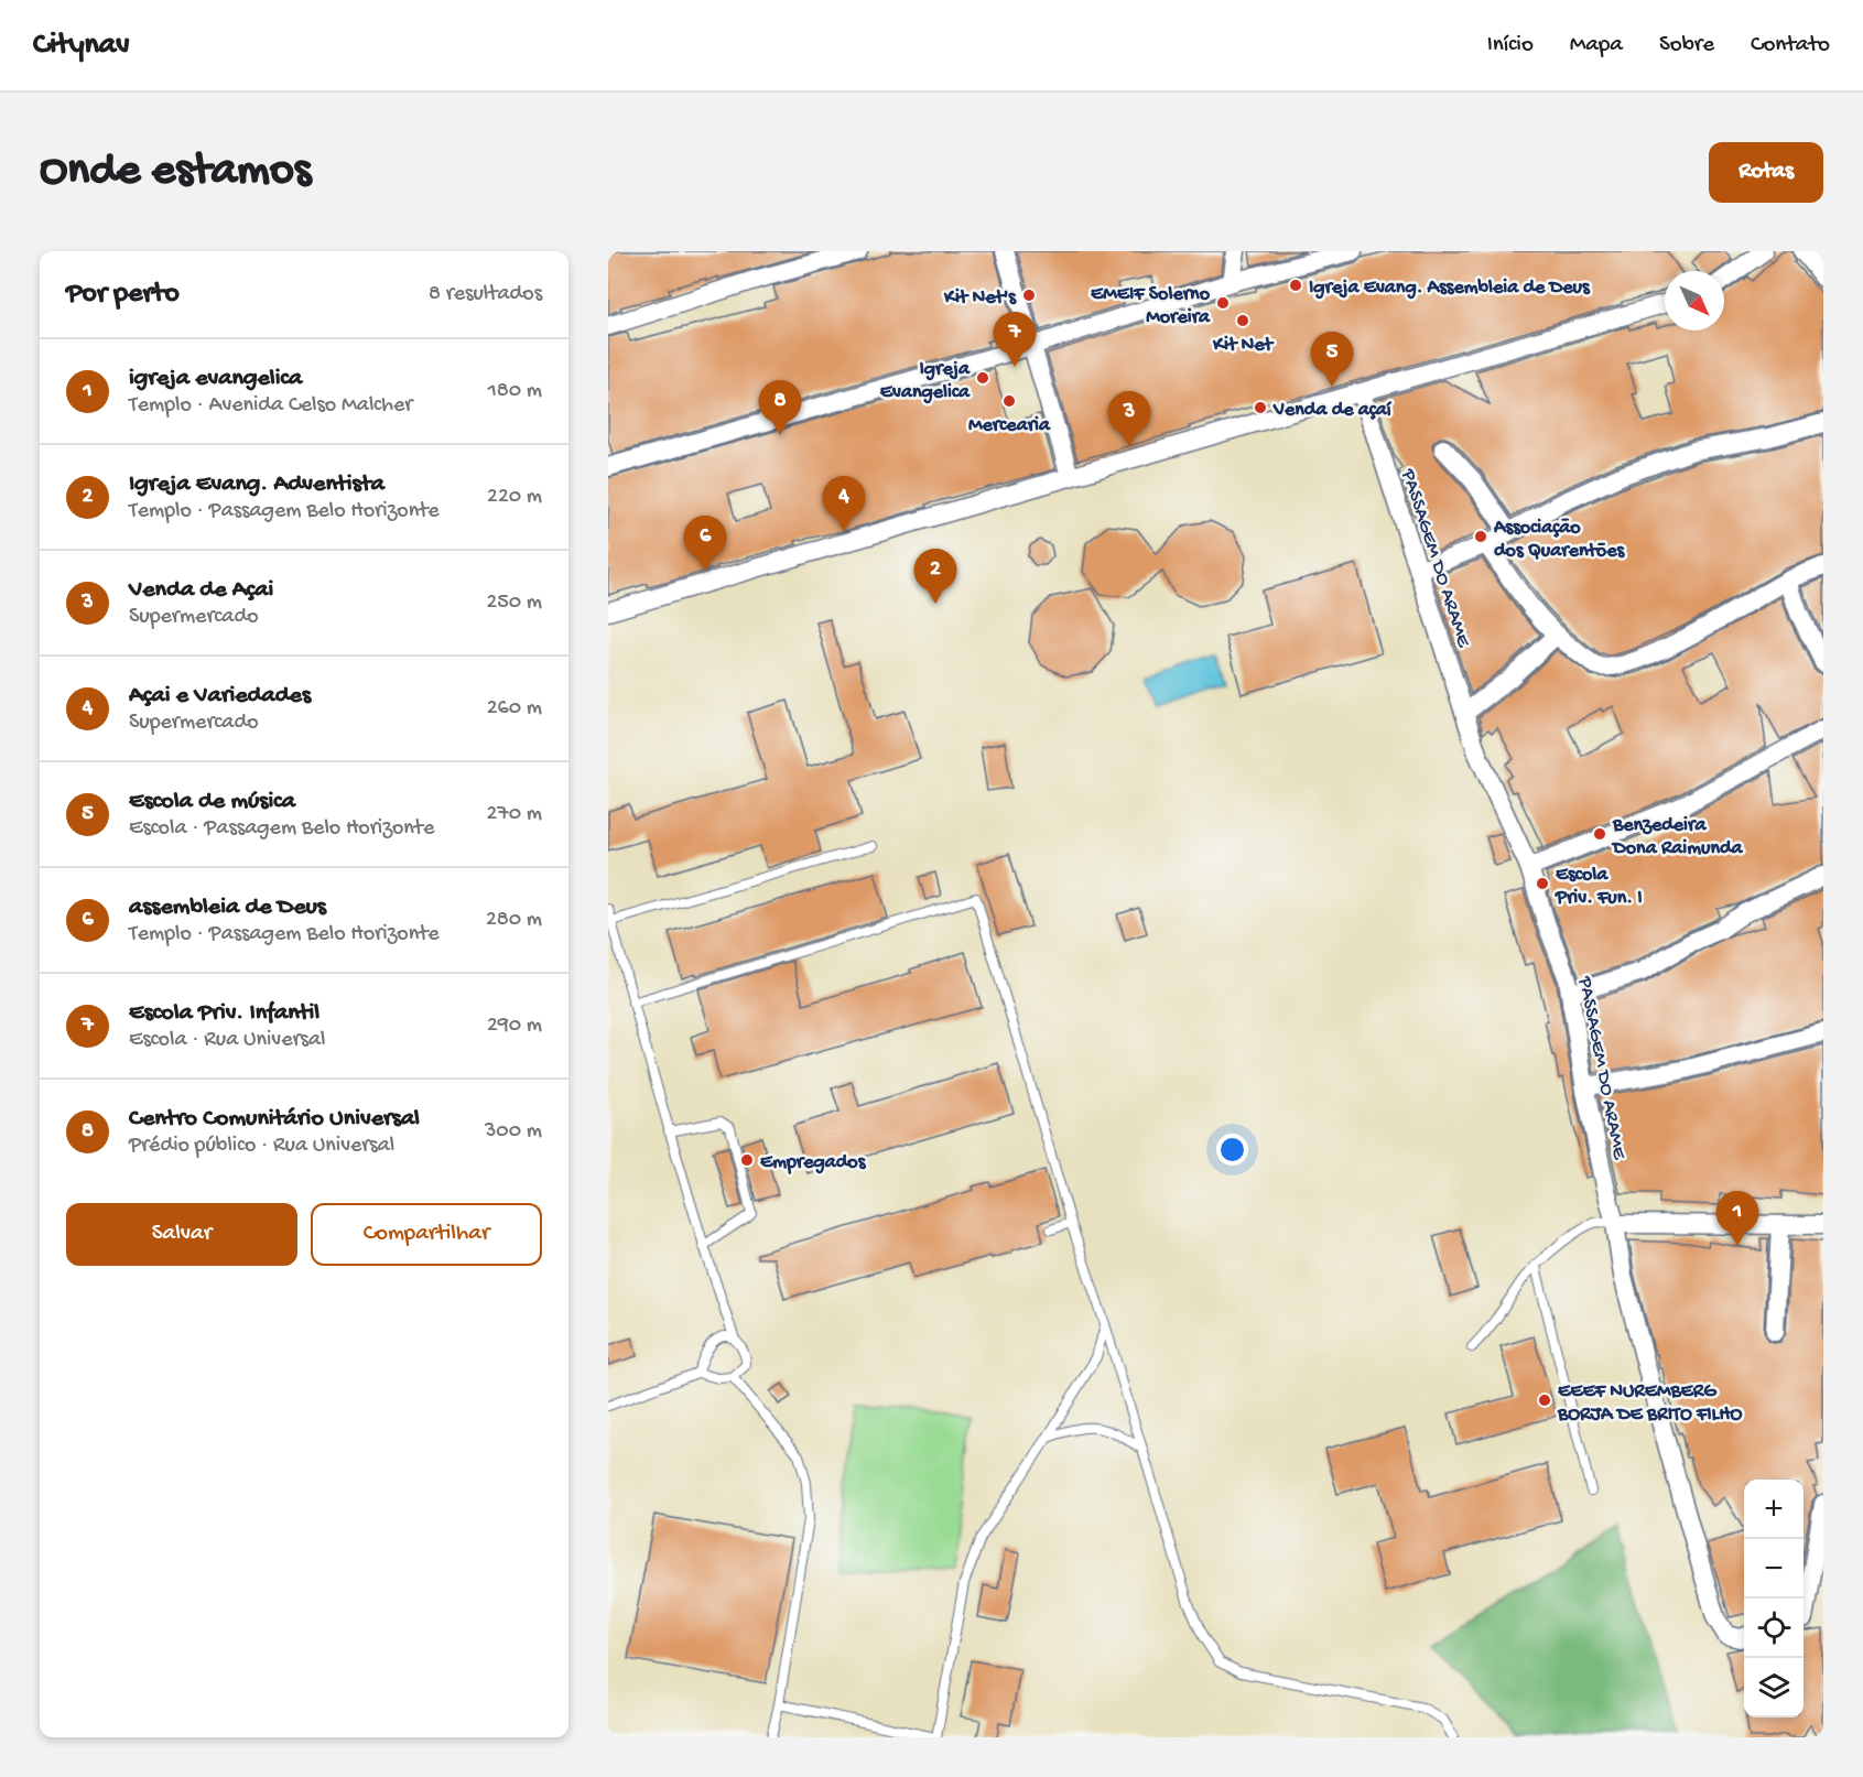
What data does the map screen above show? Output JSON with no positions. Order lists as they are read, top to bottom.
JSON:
{
  "streets": {
    "street": ["PASSAGEM DO ARAME"]
  },
  "places": [
    "Igreja Evang. Assembleia de Deus",
    "Kit Net's",
    "EMEIF Solerno Moreira",
    "Kit Net",
    "Igreja Evangelica",
    "Mercearia",
    "Venda de açaí",
    "Associação dos Quarentões",
    "Benzedeira Dona Raimunda",
    "Escola Priv. Fun. I",
    "Empregados",
    "EEEF NUREMBERG BORJA DE BRITO FILHO"
  ],
  "north": "bottom right",
  "page": {
    "header": "Citynav",
    "nav": [
      "Início",
      "Mapa",
      "Sobre",
      "Contato"
    ],
    "buttons": [
      "Rotas",
      ["Salvar", "Compartilhar"]
    ],
    "title": "Onde estamos",
    "heading": ["Por perto", "8 resultados"],
    "pins": [
      "7",
      "5",
      "8",
      "3",
      "4",
      "6",
      "2",
      "1"
    ],
    "list": [
      {
        "mark": "1",
        "name": "igreja evangelica",
        "note": "Templo · Avenida Celso Malcher",
        "value": "180 m"
      },
      {
        "mark": "2",
        "name": "Igreja Evang. Adventista",
        "note": "Templo · Passagem Belo Horizonte",
        "value": "220 m"
      },
      {
        "mark": "3",
        "name": "Venda de Açai",
        "note": "Supermercado",
        "value": "250 m"
      },
      {
        "mark": "4",
        "name": "Açai e Variedades",
        "note": "Supermercado",
        "value": "260 m"
      },
      {
        "mark": "5",
        "name": "Escola de música",
        "note": "Escola · Passagem Belo Horizonte",
        "value": "270 m"
      },
      {
        "mark": "6",
        "name": "assembleia de Deus",
        "note": "Templo · Passagem Belo Horizonte",
        "value": "280 m"
      },
      {
        "mark": "7",
        "name": "Escola Priv. Infantil",
        "note": "Escola · Rua Universal",
        "value": "290 m"
      },
      {
        "mark": "8",
        "name": "Centro Comunitário Universal",
        "note": "Prédio público · Rua Universal",
        "value": "300 m"
      }
    ],
    "map_buttons": ["+", "−"]
  }
}
